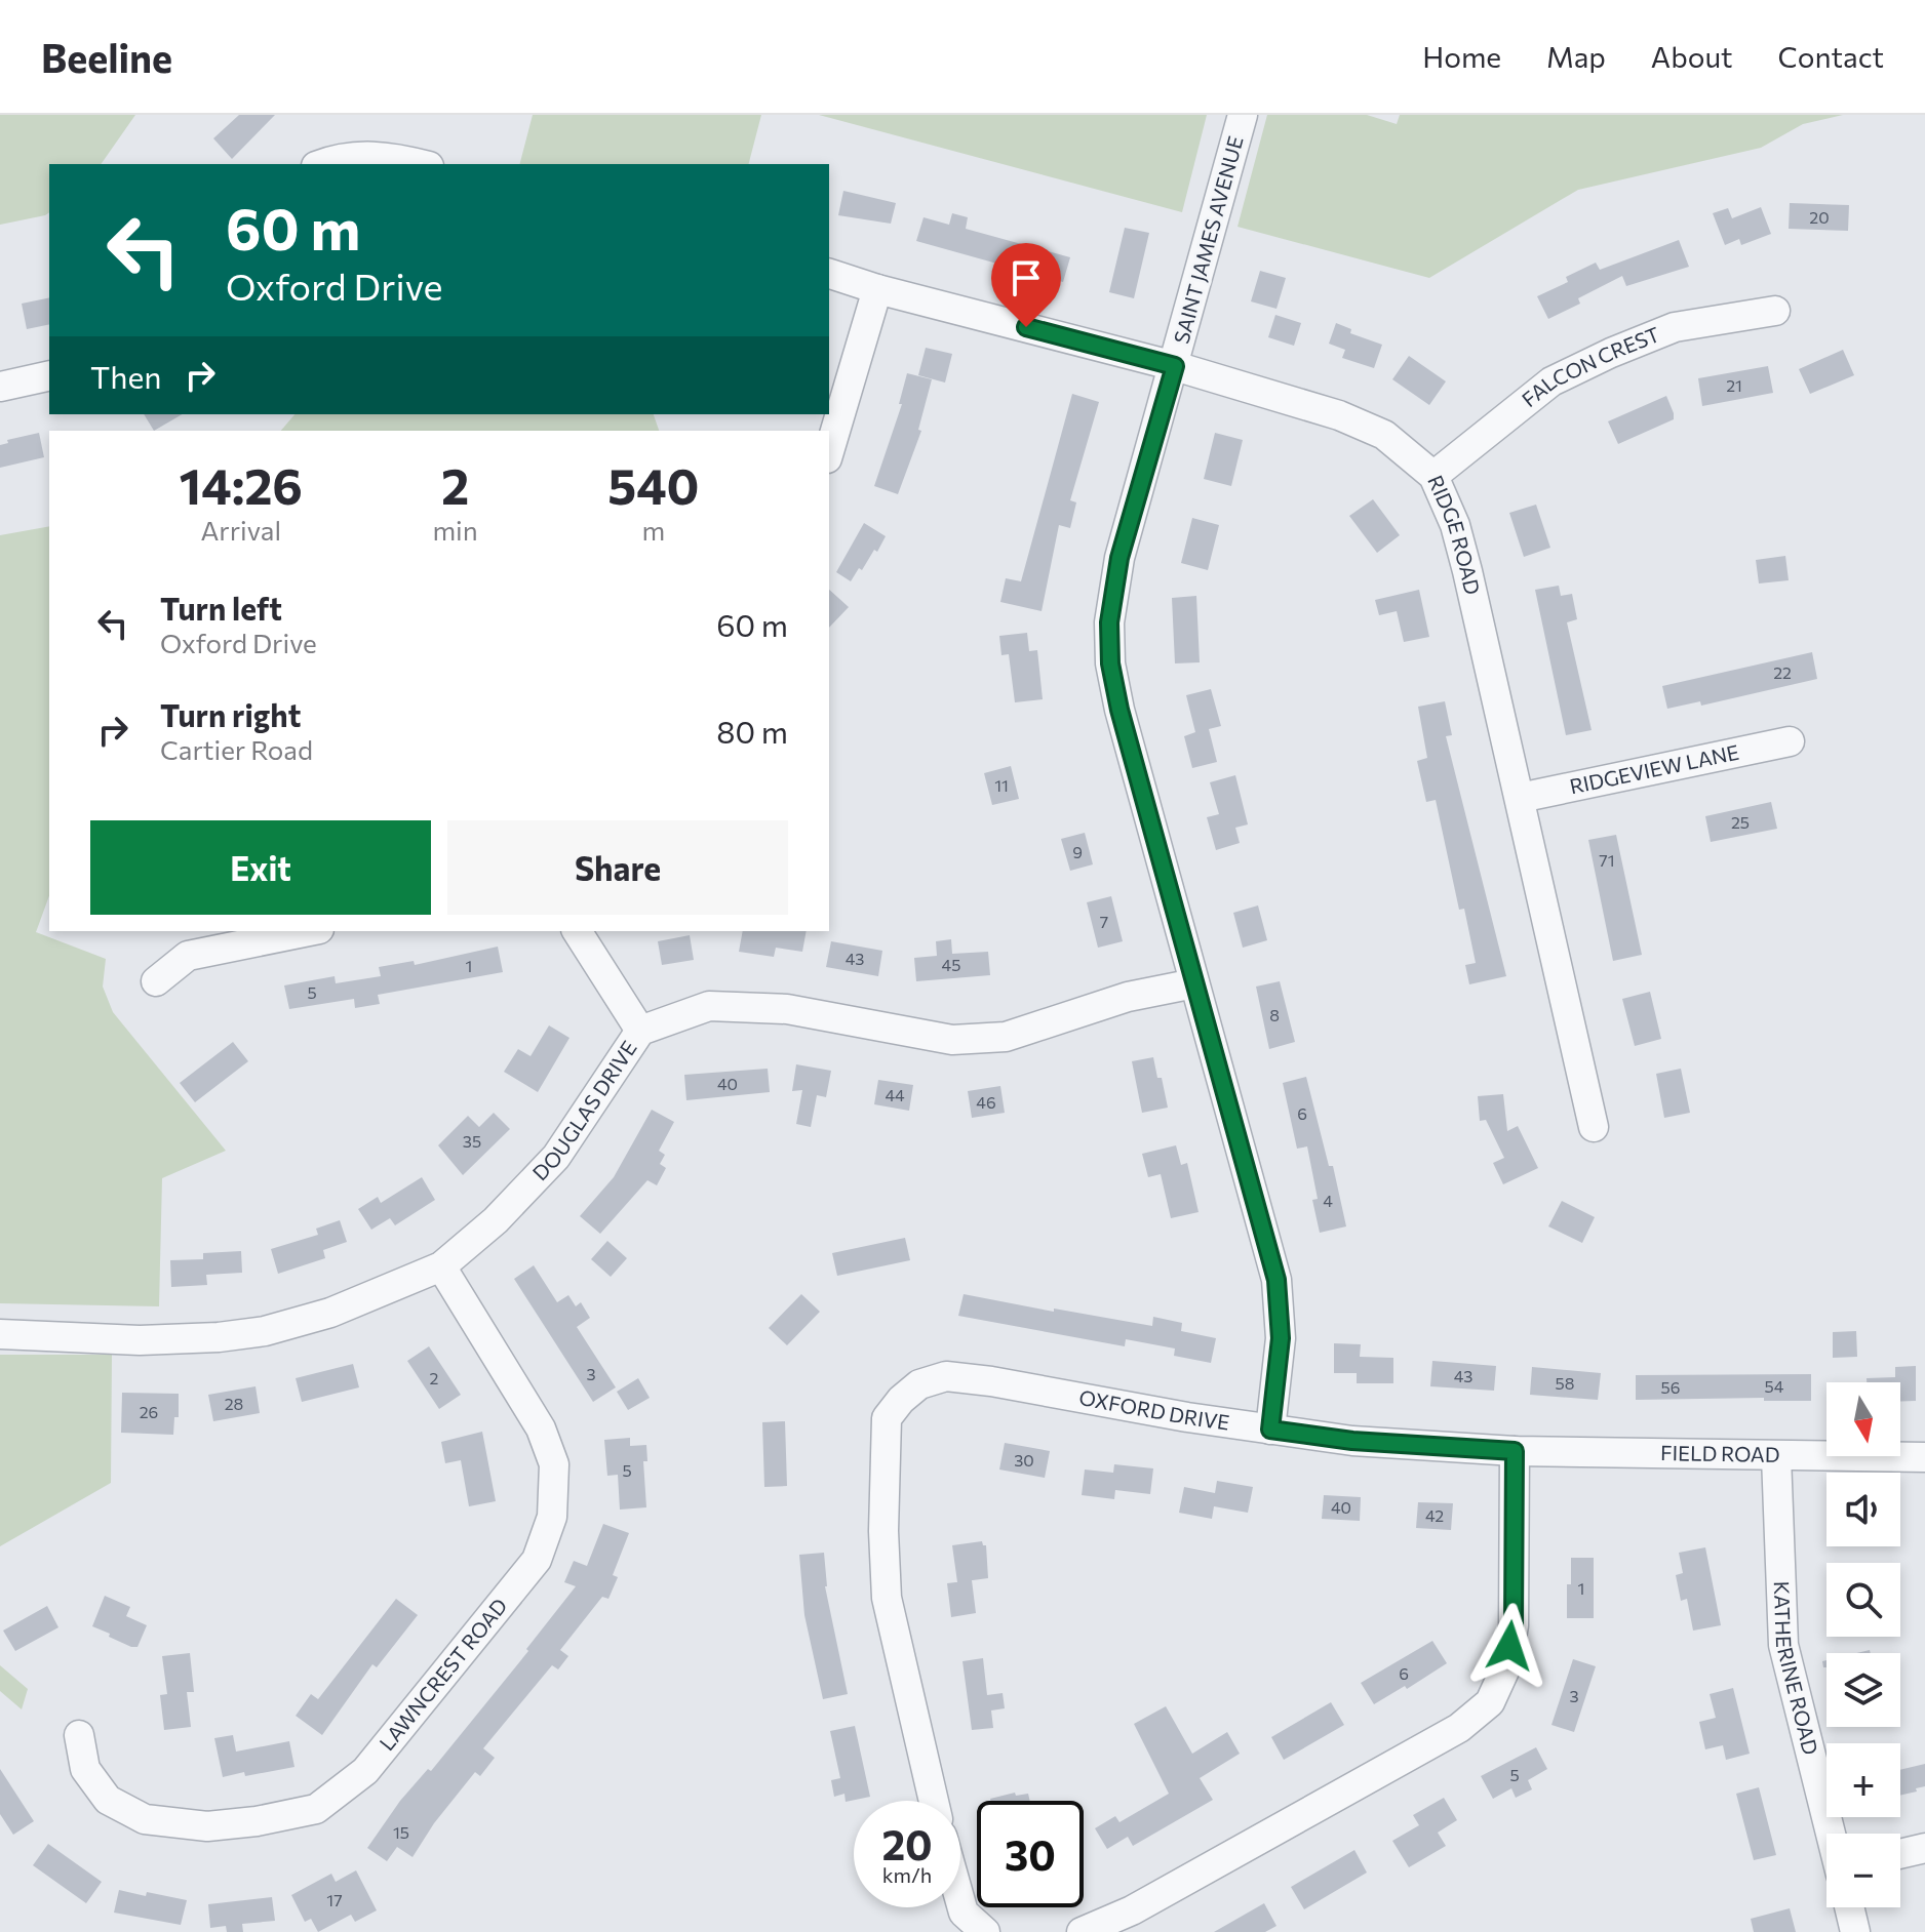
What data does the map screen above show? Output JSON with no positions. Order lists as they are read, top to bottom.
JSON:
{
  "streets": {
    "street": [
      "SAINT JAMES AVENUE",
      "FALCON CREST",
      "RIDGE ROAD",
      "RIDGEVIEW LANE",
      "DOUGLAS DRIVE",
      "OXFORD DRIVE",
      "FIELD ROAD",
      "KATHERINE ROAD",
      "LAWNCREST ROAD"
    ]
  },
  "crossings": [
    ["SAINT JAMES AVENUE", "RIDGE ROAD"],
    ["SAINT JAMES AVENUE", "DOUGLAS DRIVE"],
    ["SAINT JAMES AVENUE", "OXFORD DRIVE"],
    ["FALCON CREST", "RIDGE ROAD"],
    ["RIDGE ROAD", "RIDGEVIEW LANE"],
    ["DOUGLAS DRIVE", "LAWNCREST ROAD"],
    ["OXFORD DRIVE", "FIELD ROAD"],
    ["FIELD ROAD", "KATHERINE ROAD"]
  ],
  "house_numbers": [
    "20",
    "21",
    "22",
    "11",
    "25",
    "9",
    "71",
    "7",
    "43",
    "45",
    "1",
    "5",
    "8",
    "40",
    "44",
    "46",
    "6",
    "35",
    "4",
    "3",
    "43",
    "2",
    "58",
    "54",
    "56",
    "28",
    "26",
    "30",
    "5",
    "40",
    "42",
    "1",
    "6",
    "3",
    "5",
    "15",
    "17"
  ],
  "north": "bottom",
  "page": {
    "header": "Beeline",
    "nav": [
      "Home",
      "Map",
      "About",
      "Contact"
    ],
    "turn": ["60 m", "Oxford Drive"],
    "then": "Then",
    "eta": [
      "14:26",
      "Arrival",
      "2",
      "min",
      "540",
      "m"
    ],
    "list": [
      {
        "name": "Turn left",
        "note": "Oxford Drive",
        "value": "60 m"
      },
      {
        "name": "Turn right",
        "note": "Cartier Road",
        "value": "80 m"
      }
    ],
    "buttons": ["Exit", "Share"],
    "map_buttons": ["+", "−"],
    "speed": "20 km/h",
    "limit": "30"
  }
}
